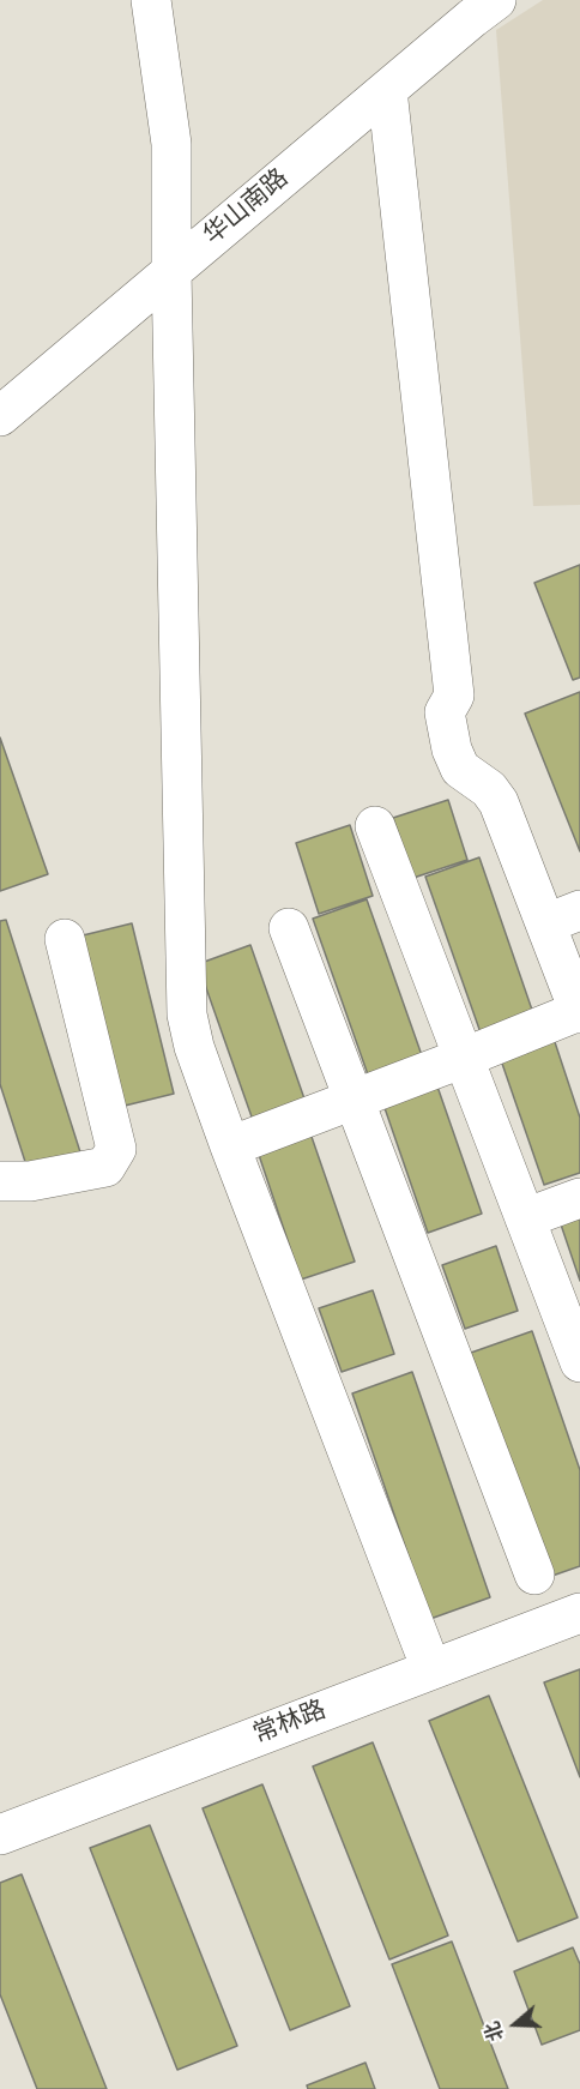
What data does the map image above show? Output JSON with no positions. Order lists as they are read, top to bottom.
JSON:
{
  "streets": {
    "street": ["华山南路", "常林路"]
  },
  "north": "left"
}
